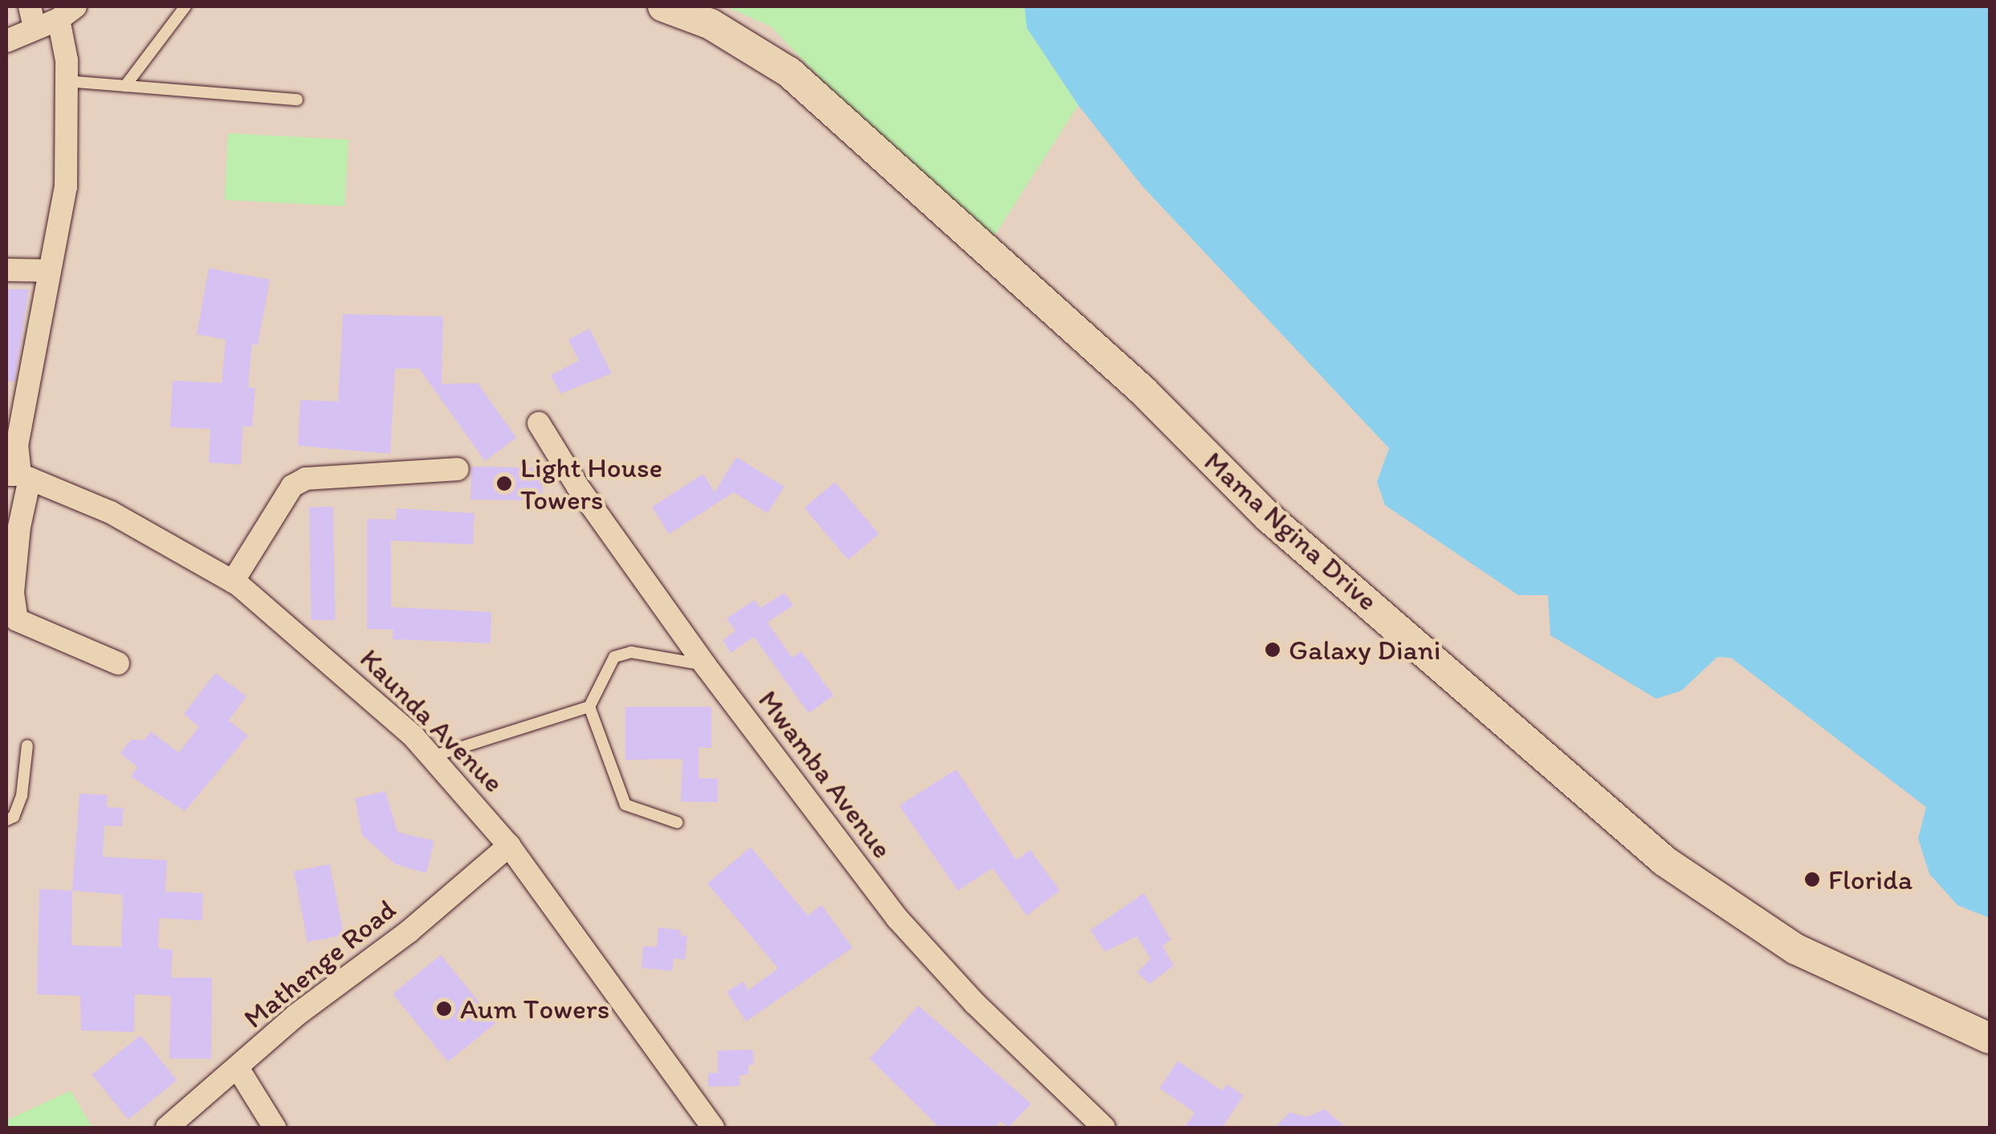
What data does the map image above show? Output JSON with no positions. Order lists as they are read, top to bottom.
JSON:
{
  "streets": {
    "street": [
      "Mama Ngina Drive",
      "Kaunda Avenue",
      "Mwamba Avenue",
      "Mathenge Road"
    ]
  },
  "crossings": [
    ["Kaunda Avenue", "Mathenge Road"]
  ],
  "places": [
    "Light House Towers",
    "Galaxy Diani",
    "Florida",
    "Aum Towers"
  ]
}
